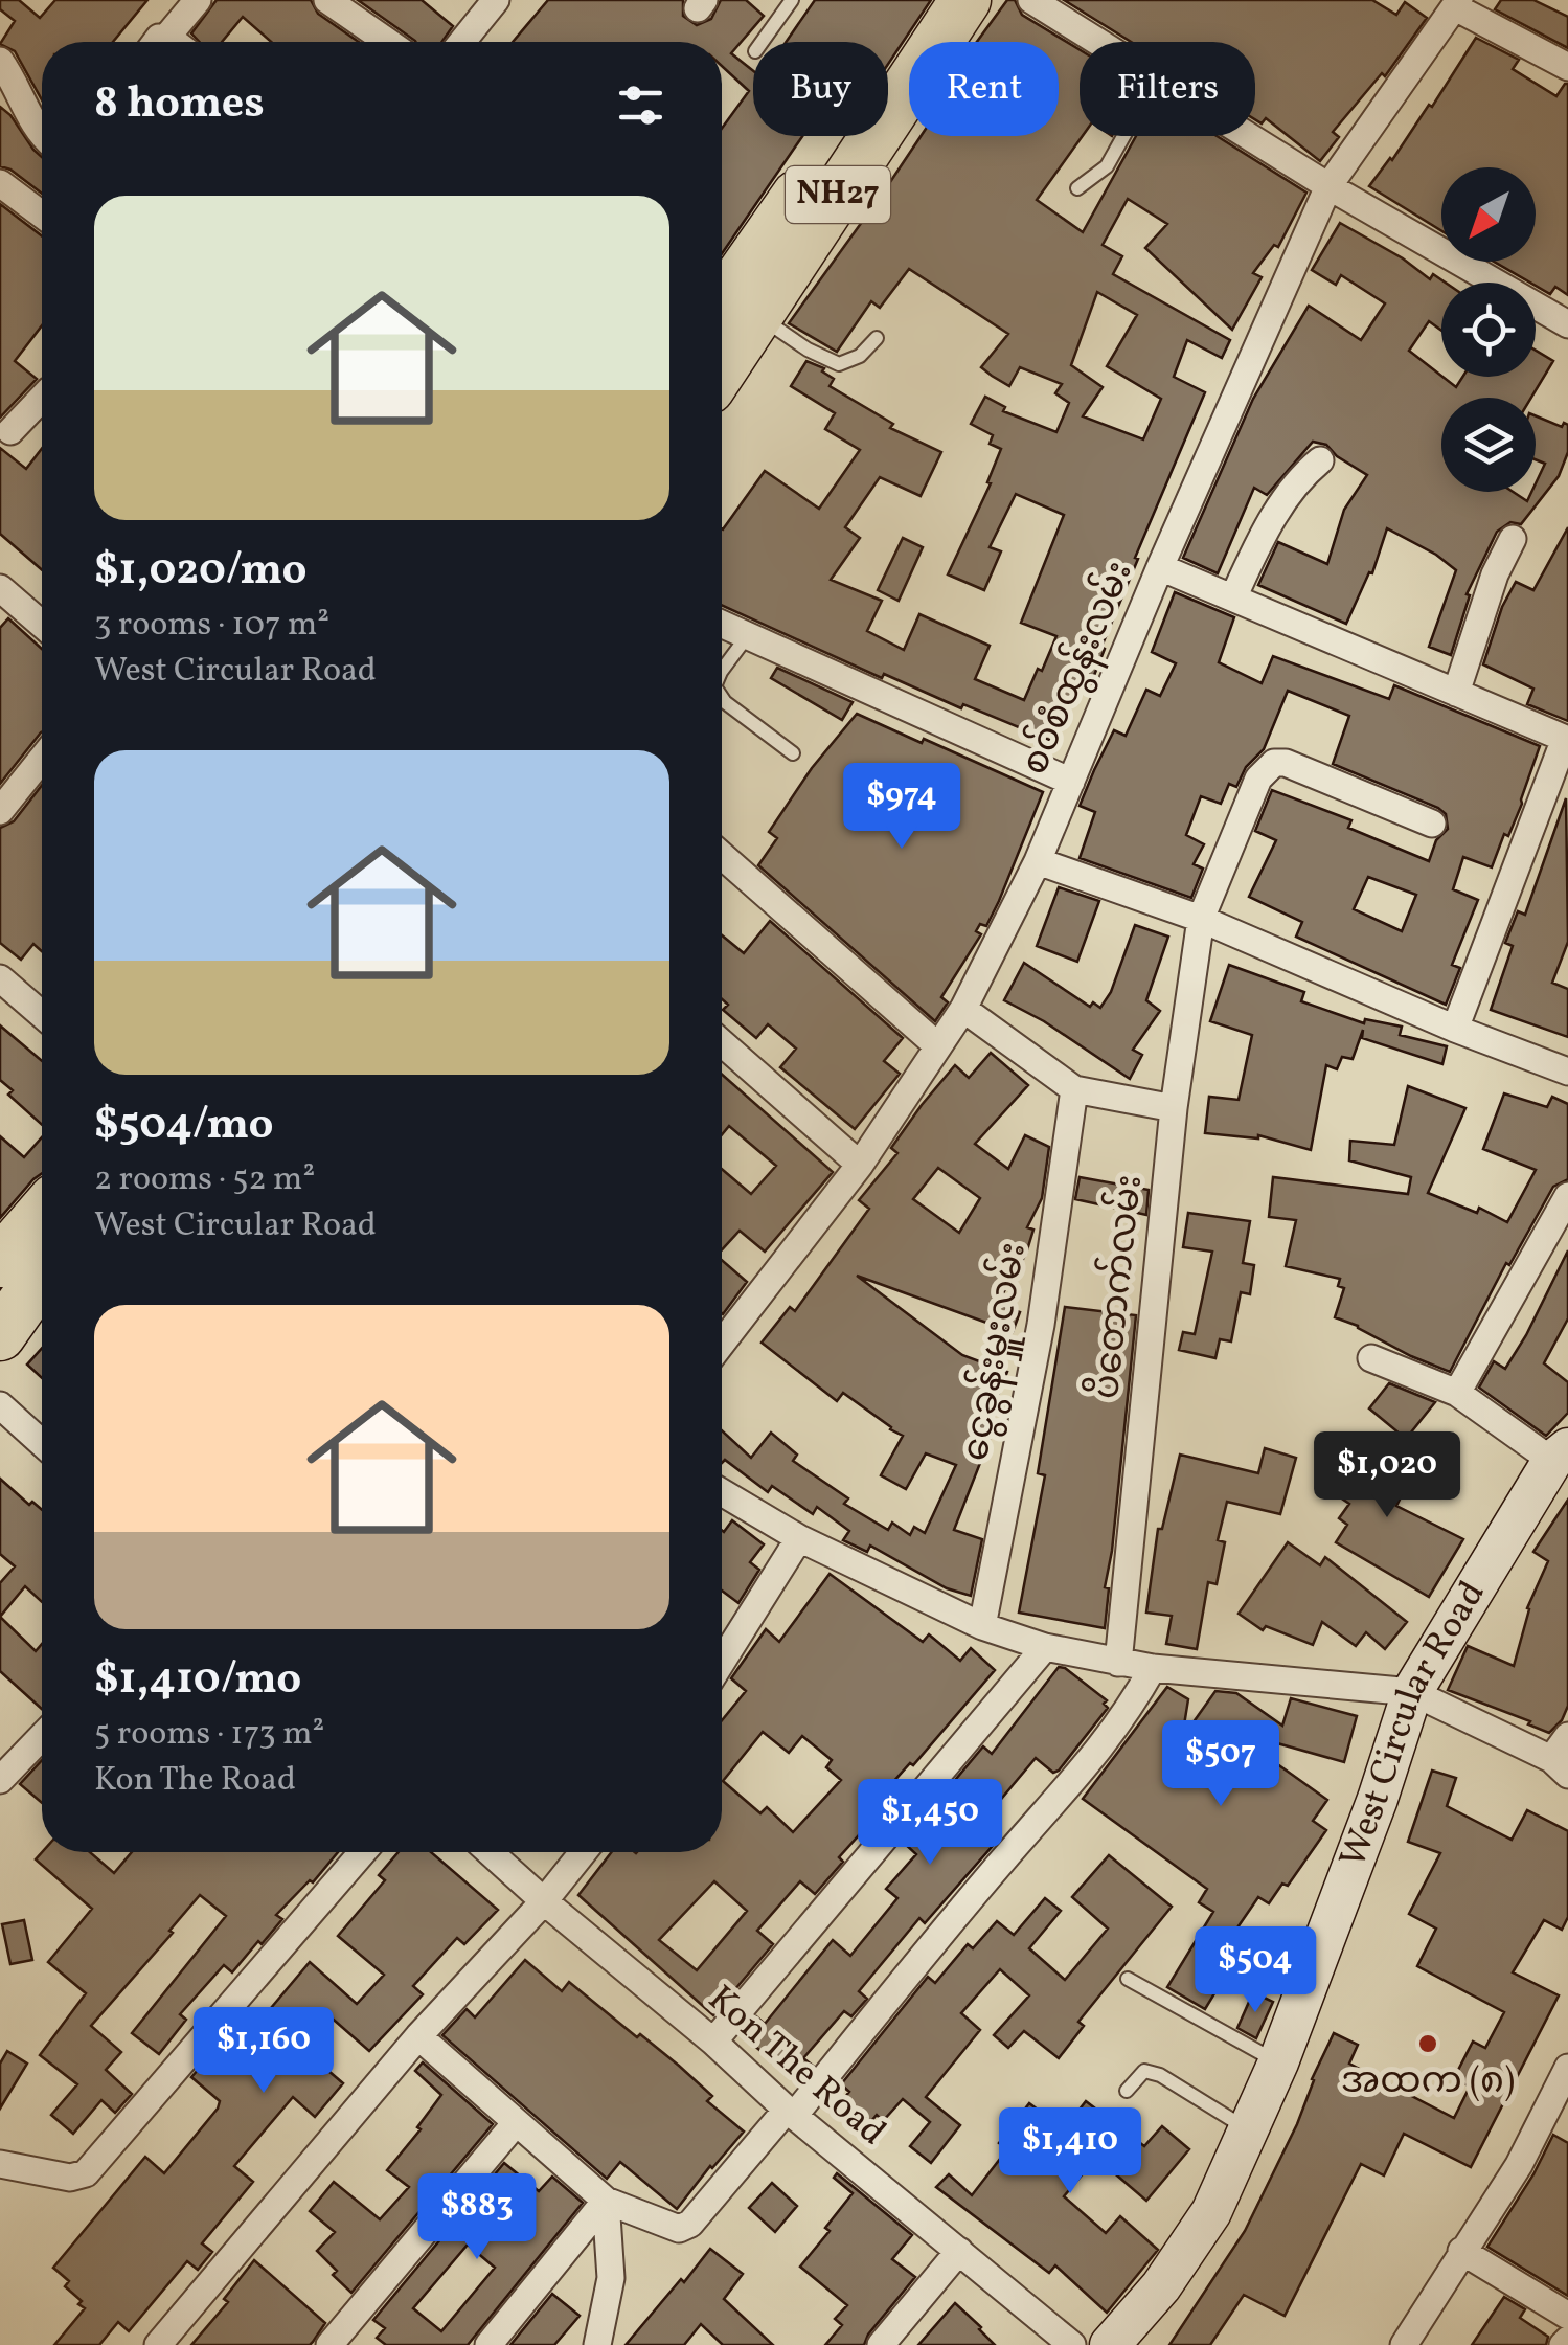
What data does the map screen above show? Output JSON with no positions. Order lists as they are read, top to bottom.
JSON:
{
  "streets": {
    "highway": ["NH27"],
    "street": [
      "စဝ်စံထွန်းလမ်း",
      "ပိတောက်လမ်း",
      "ငွေခွန်းမှူးလမ်း",
      "West Circular Road",
      "Kon The Road"
    ]
  },
  "places": ["အထက (၈)"],
  "north": "bottom left",
  "page": {
    "chip": ["Buy", "Rent", "Filters"],
    "heading": "8 homes",
    "list": [
      {
        "name": "$1,020/mo",
        "note": "3 rooms · 107 m² · West Circular Road"
      },
      {
        "name": "$504/mo",
        "note": "2 rooms · 52 m² · West Circular Road"
      },
      {
        "name": "$1,410/mo",
        "note": "5 rooms · 173 m² · Kon The Road"
      }
    ],
    "price": [
      "$974",
      "$1,020",
      "$507",
      "$1,450",
      "$504",
      "$1,160",
      "$1,410",
      "$883"
    ]
  }
}
